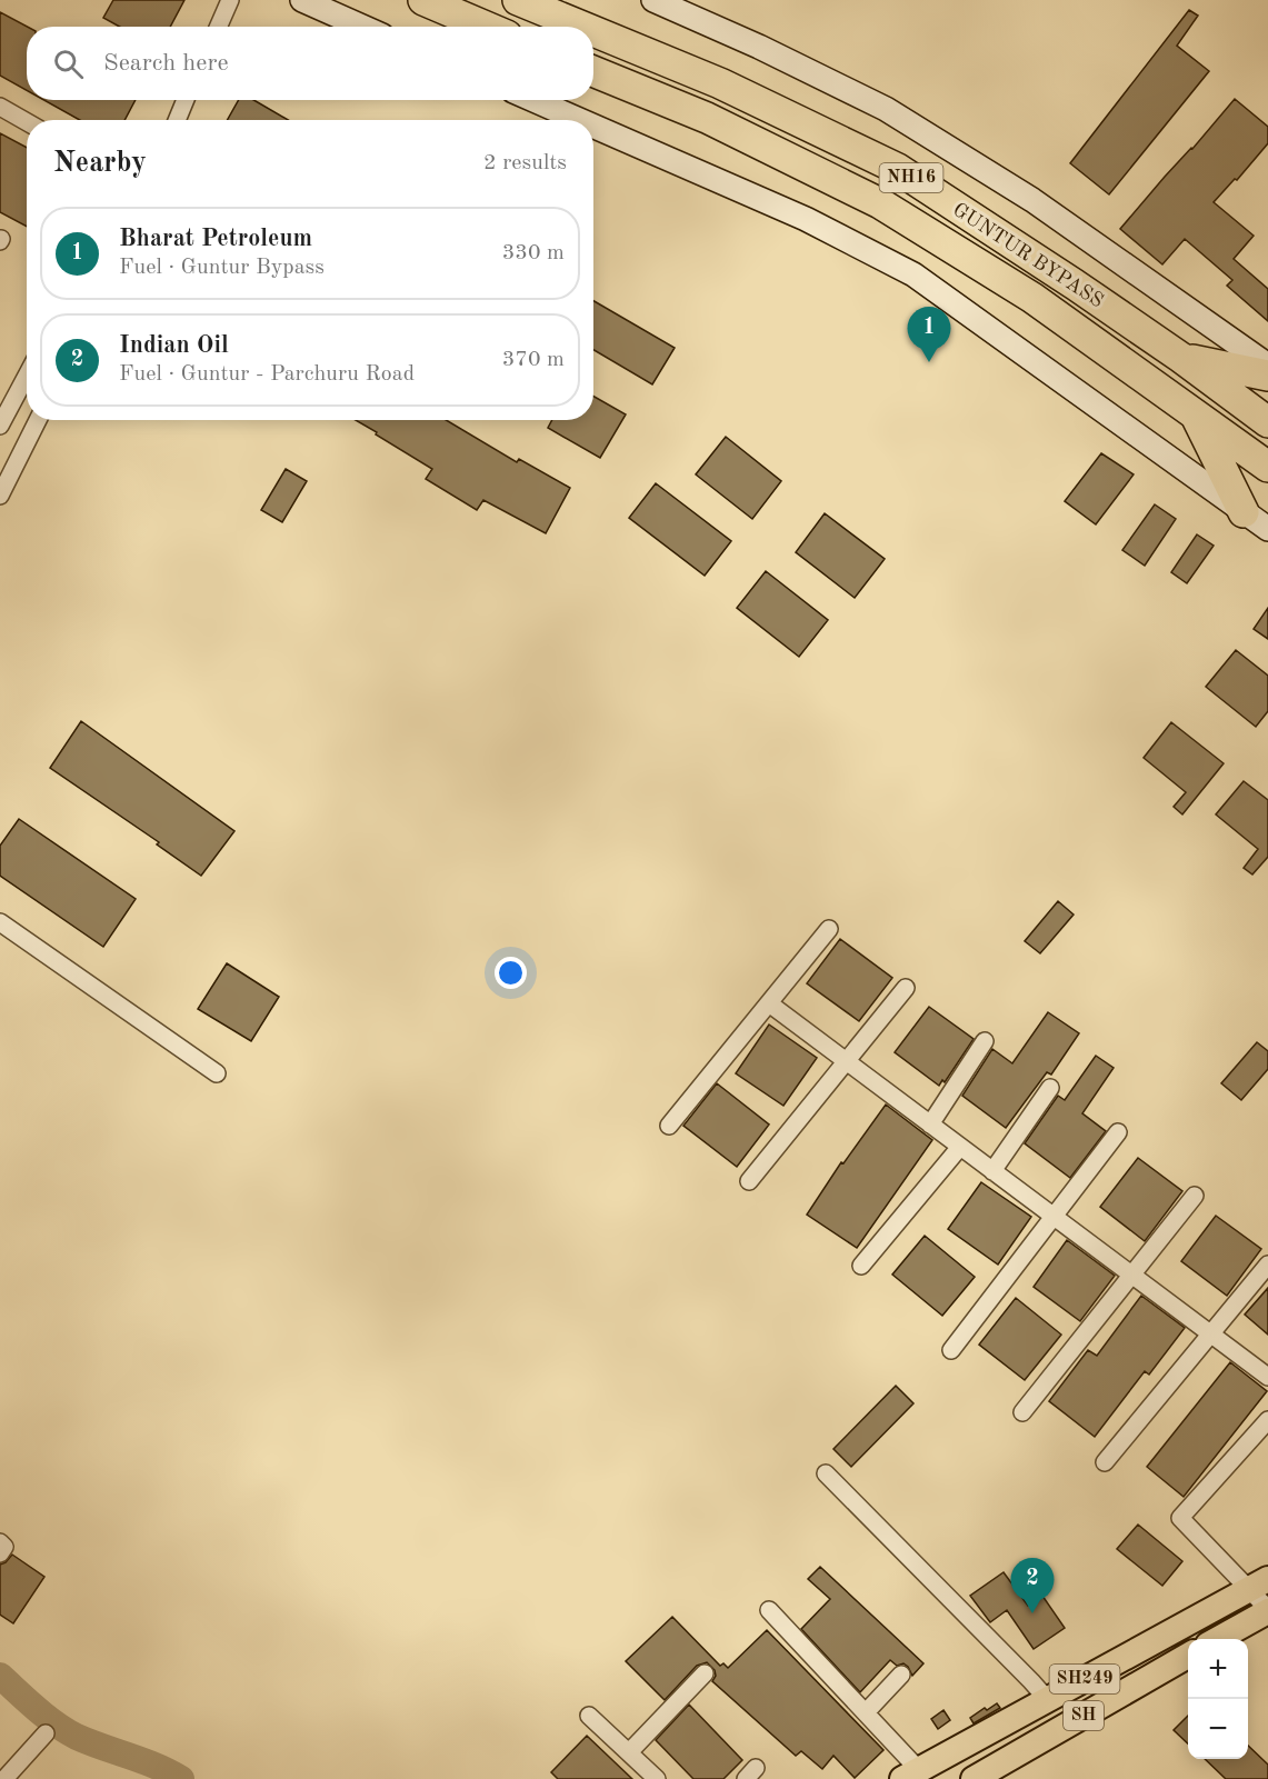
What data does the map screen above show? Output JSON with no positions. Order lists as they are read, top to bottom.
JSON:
{
  "streets": {
    "highway": ["NH16", "GUNTUR BYPASS"],
    "main road": ["SH249", "SH"]
  },
  "page": {
    "search": "Search here",
    "heading": ["Nearby", "2 results"],
    "list": [
      {
        "mark": "1",
        "name": "Bharat Petroleum",
        "note": "Fuel · Guntur Bypass",
        "value": "330 m"
      },
      {
        "mark": "2",
        "name": "Indian Oil",
        "note": "Fuel · Guntur - Parchuru Road",
        "value": "370 m"
      }
    ],
    "pins": ["1", "2"],
    "map_buttons": ["+", "−"]
  }
}
